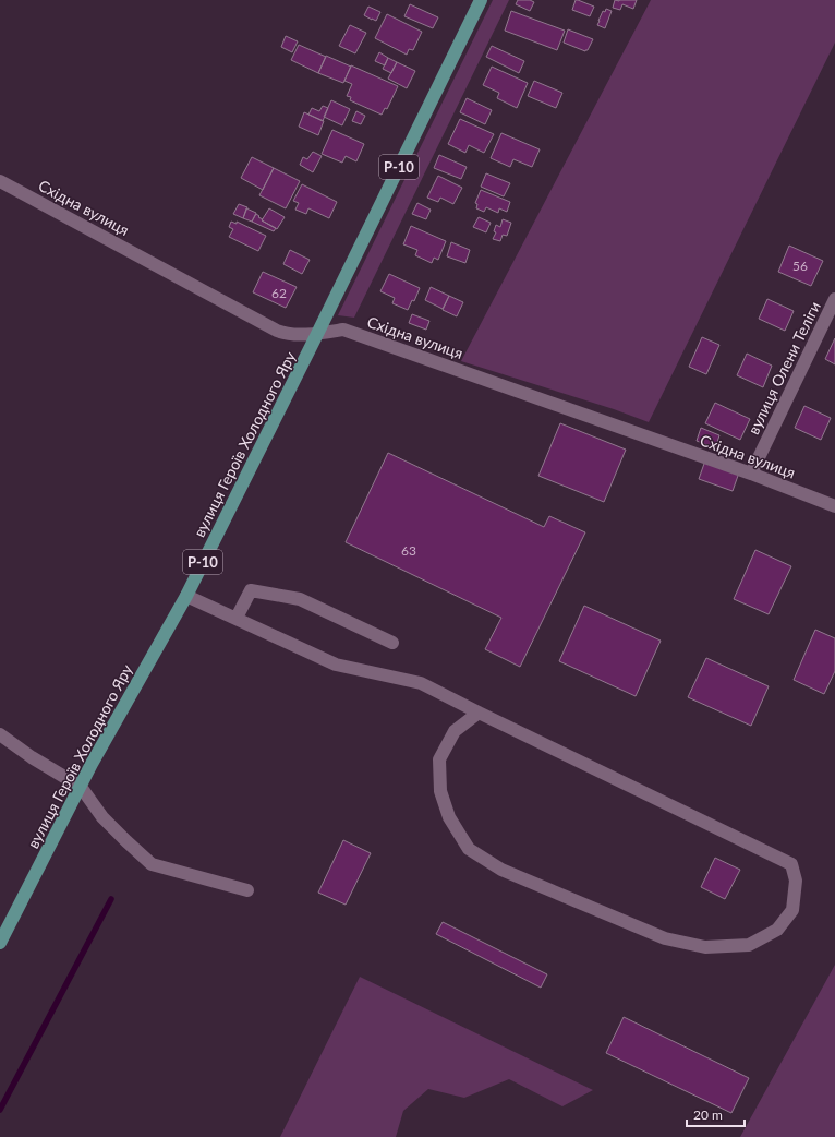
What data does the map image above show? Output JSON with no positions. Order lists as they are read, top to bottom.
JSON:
{
  "streets": {
    "main road": ["Р-10", "вулиця Героїв Холодного Яру"],
    "street": ["Східна вулиця", "вулиця Олени Теліги"]
  },
  "crossings": [
    ["Східна вулиця", "вулиця Олени Теліги"],
    ["Східна вулиця", "вулиця Героїв Холодного Яру"]
  ],
  "house_numbers": ["56", "62", "63"],
  "scale_bar": "20 m"
}
